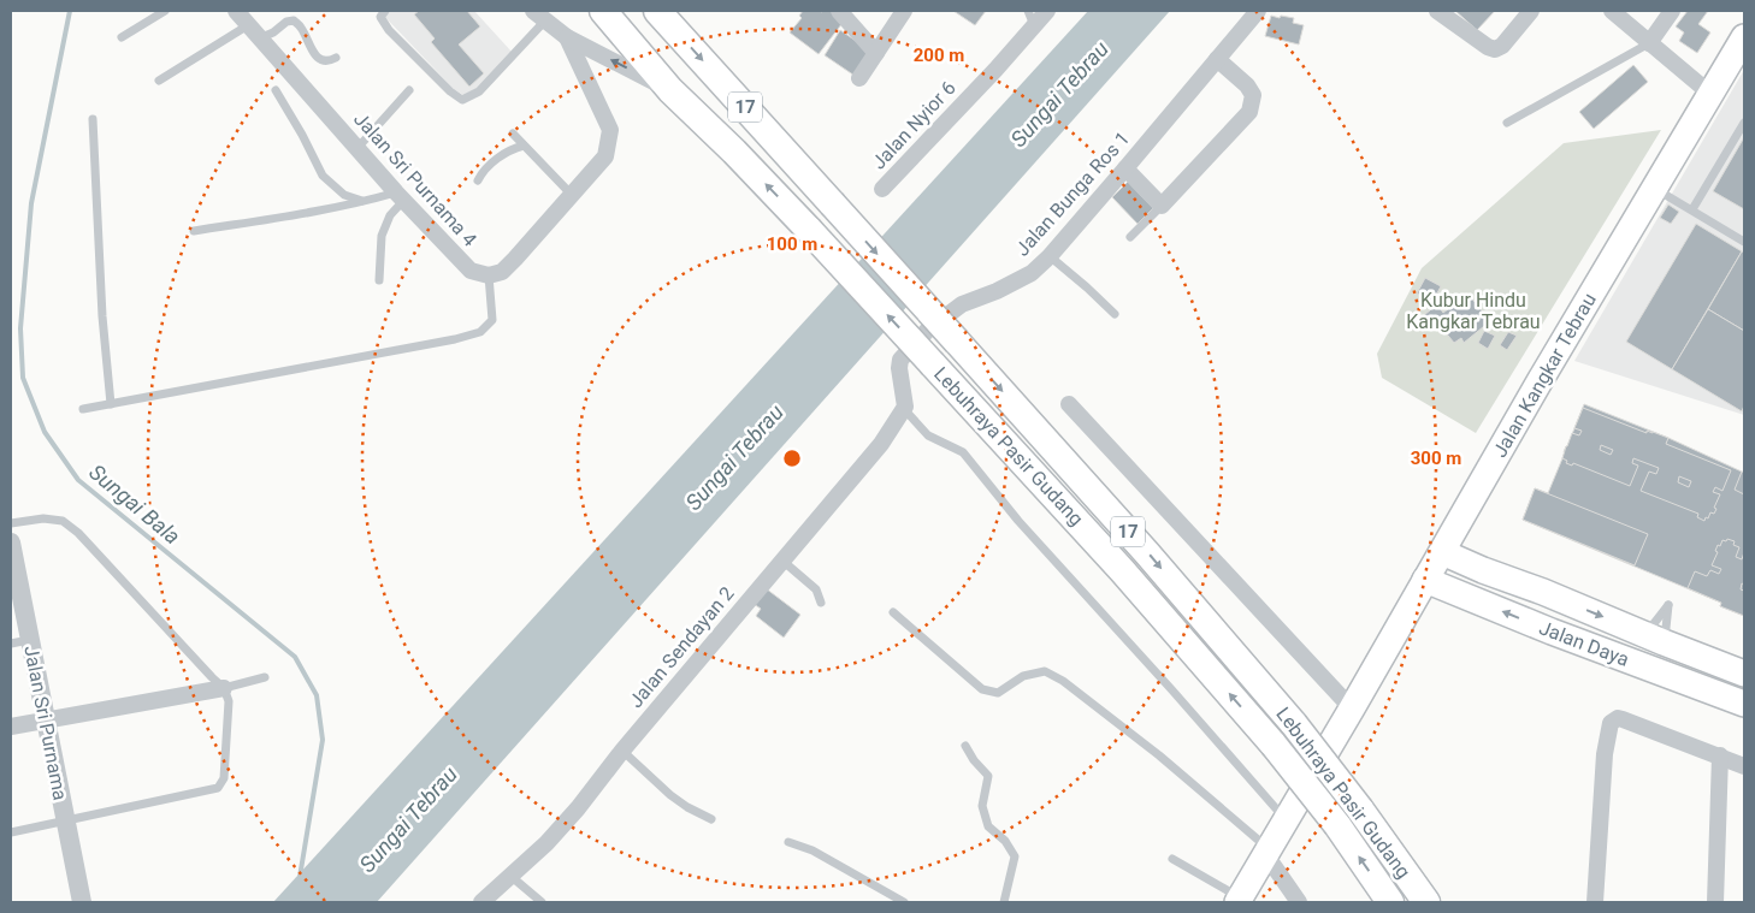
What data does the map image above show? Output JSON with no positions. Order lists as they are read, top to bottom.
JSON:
{
  "streets": {
    "highway": ["17", "Lebuhraya Pasir Gudang"],
    "main road": ["Jalan Kangkar Tebrau", "Jalan Daya"],
    "street": [
      "Jalan Nyior 6",
      "Jalan Sri Purnama 4",
      "Jalan Bunga Ros 1",
      "Jalan Sendayan 2",
      "Jalan Sri Purnama"
    ]
  },
  "crossings": [
    ["Jalan Bunga Ros 1", "Jalan Sendayan 2"],
    ["Jalan Kangkar Tebrau", "Jalan Daya"]
  ],
  "water": ["Sungai Tebrau", "Sungai Bala"],
  "parks": ["Kubur Hindu Kangkar Tebrau"],
  "rings": ["200 m", "100 m", "300 m"]
}
